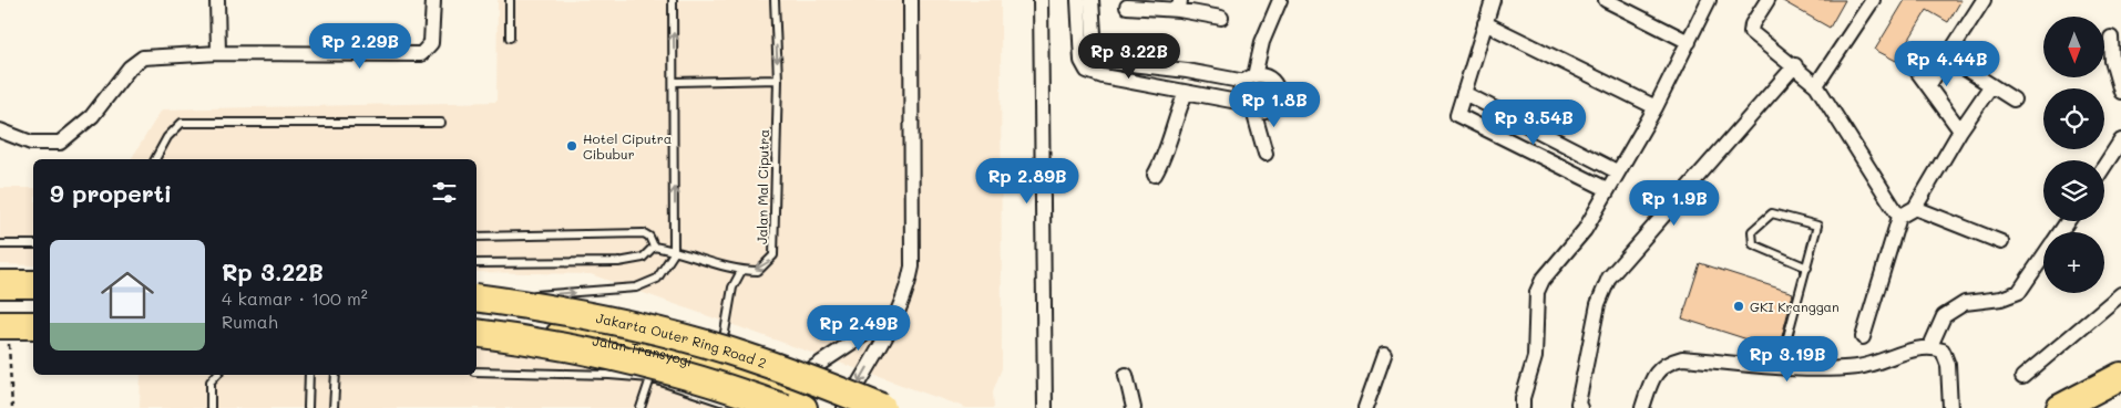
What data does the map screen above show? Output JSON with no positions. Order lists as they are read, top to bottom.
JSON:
{
  "streets": {
    "highway": ["Jakarta Outer Ring Road 2", "Jalan Transyogi"],
    "lane": ["Jalan Mal Ciputra"]
  },
  "one_way": ["Jalan Mal Ciputra"],
  "places": ["Hotel Ciputra Cibubur", "GKI Kranggan"],
  "north": "bottom",
  "page": {
    "map_buttons": "+",
    "price": [
      "Rp 2.29B",
      "Rp 3.22B",
      "Rp 4.44B",
      "Rp 1.8B",
      "Rp 3.54B",
      "Rp 2.89B",
      "Rp 1.9B",
      "Rp 2.49B",
      "Rp 3.19B"
    ],
    "heading": "9 properti",
    "list": [
      {
        "name": "Rp 3.22B",
        "note": "4 kamar · 100 m² · Rumah"
      }
    ]
  }
}
